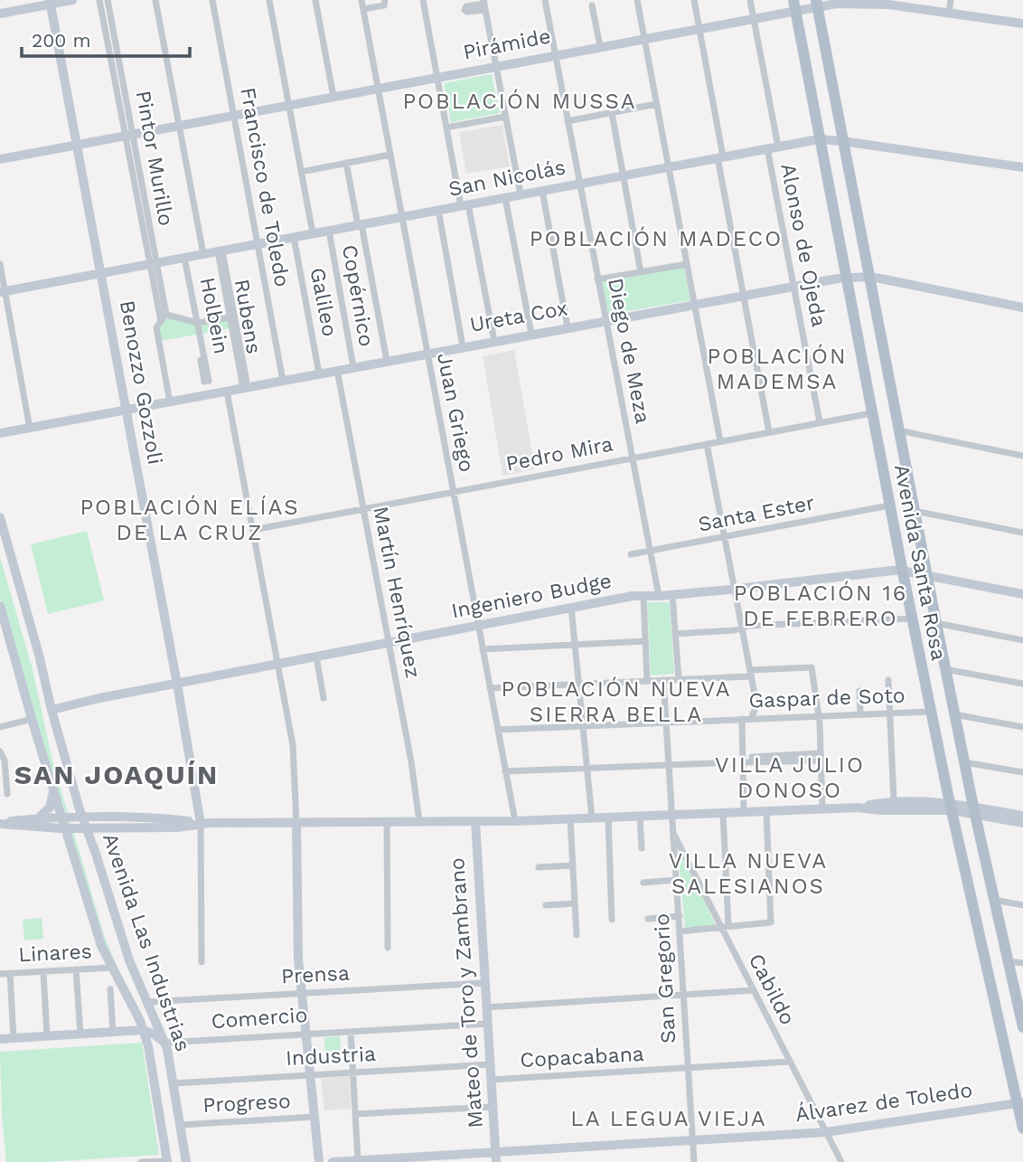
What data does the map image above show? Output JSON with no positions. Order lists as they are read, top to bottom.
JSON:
{
  "streets": {
    "main road": ["Avenida Santa Rosa"],
    "street": [
      "Pirámide",
      "Pintor Murillo",
      "San Nicolás",
      "Francisco de Toledo",
      "Alonso de Ojeda",
      "Copérnico",
      "Galileo",
      "Holbein",
      "Rubens",
      "Ureta Cox",
      "Diego de Meza",
      "Benozzo Gozzoli",
      "Juan Griego",
      "Pedro Mira",
      "Santa Ester",
      "Martín Henríquez",
      "Ingeniero Budge",
      "Gaspar de Soto",
      "Avenida Las Industrias",
      "Linares",
      "Prensa",
      "San Gregorio",
      "Cabildo",
      "Mateo de Toro y Zambrano",
      "Comercio",
      "Industria",
      "Copacabana",
      "Álvarez de Toledo",
      "Progreso"
    ]
  },
  "crossings": [
    ["Pirámide", "Pintor Murillo"],
    ["Pirámide", "Francisco de Toledo"],
    ["Pirámide", "Alonso de Ojeda"],
    ["Pirámide", "Diego de Meza"],
    ["Pirámide", "Benozzo Gozzoli"],
    ["Pirámide", "Juan Griego"],
    ["Pirámide", "Avenida Santa Rosa"],
    ["Pintor Murillo", "San Nicolás"],
    ["Pintor Murillo", "Ureta Cox"],
    ["San Nicolás", "Francisco de Toledo"],
    ["San Nicolás", "Alonso de Ojeda"],
    ["San Nicolás", "Copérnico"],
    ["San Nicolás", "Galileo"],
    ["San Nicolás", "Holbein"],
    ["San Nicolás", "Rubens"],
    ["San Nicolás", "Diego de Meza"],
    ["San Nicolás", "Benozzo Gozzoli"],
    ["San Nicolás", "Juan Griego"],
    ["San Nicolás", "Avenida Santa Rosa"],
    ["Francisco de Toledo", "Ureta Cox"],
    ["Alonso de Ojeda", "Ureta Cox"],
    ["Alonso de Ojeda", "Pedro Mira"],
    ["Copérnico", "Ureta Cox"],
    ["Galileo", "Ureta Cox"],
    ["Rubens", "Ureta Cox"],
    ["Ureta Cox", "Diego de Meza"],
    ["Ureta Cox", "Benozzo Gozzoli"],
    ["Ureta Cox", "Juan Griego"],
    ["Ureta Cox", "Avenida Santa Rosa"],
    ["Ureta Cox", "Martín Henríquez"],
    ["Diego de Meza", "Pedro Mira"],
    ["Diego de Meza", "Santa Ester"],
    ["Diego de Meza", "Ingeniero Budge"],
    ["Benozzo Gozzoli", "Ingeniero Budge"],
    ["Juan Griego", "Pedro Mira"],
    ["Juan Griego", "Ingeniero Budge"],
    ["Juan Griego", "Gaspar de Soto"],
    ["Pedro Mira", "Avenida Santa Rosa"],
    ["Pedro Mira", "Martín Henríquez"],
    ["Santa Ester", "Avenida Santa Rosa"],
    ["Avenida Santa Rosa", "Ingeniero Budge"],
    ["Avenida Santa Rosa", "Gaspar de Soto"],
    ["Avenida Santa Rosa", "Álvarez de Toledo"],
    ["Martín Henríquez", "Ingeniero Budge"],
    ["Ingeniero Budge", "Avenida Las Industrias"],
    ["Gaspar de Soto", "San Gregorio"],
    ["Avenida Las Industrias", "Linares"],
    ["Avenida Las Industrias", "Prensa"],
    ["Avenida Las Industrias", "Comercio"],
    ["Avenida Las Industrias", "Industria"],
    ["Avenida Las Industrias", "Progreso"],
    ["Prensa", "Mateo de Toro y Zambrano"],
    ["San Gregorio", "Cabildo"],
    ["San Gregorio", "Copacabana"],
    ["San Gregorio", "Álvarez de Toledo"],
    ["Cabildo", "Copacabana"],
    ["Cabildo", "Álvarez de Toledo"],
    ["Mateo de Toro y Zambrano", "Comercio"],
    ["Mateo de Toro y Zambrano", "Industria"],
    ["Mateo de Toro y Zambrano", "Copacabana"],
    ["Mateo de Toro y Zambrano", "Álvarez de Toledo"]
  ],
  "districts": [
    "POBLACIÓN MUSSA",
    "POBLACIÓN MADECO",
    "POBLACIÓN MADEMSA",
    "POBLACIÓN ELÍAS DE LA CRUZ",
    "POBLACIÓN 16 DE FEBRERO",
    "POBLACIÓN NUEVA SIERRA BELLA",
    "VILLA JULIO DONOSO",
    "SAN JOAQUÍN",
    "VILLA NUEVA SALESIANOS",
    "LA LEGUA VIEJA"
  ],
  "scale_bar": "200 m"
}
